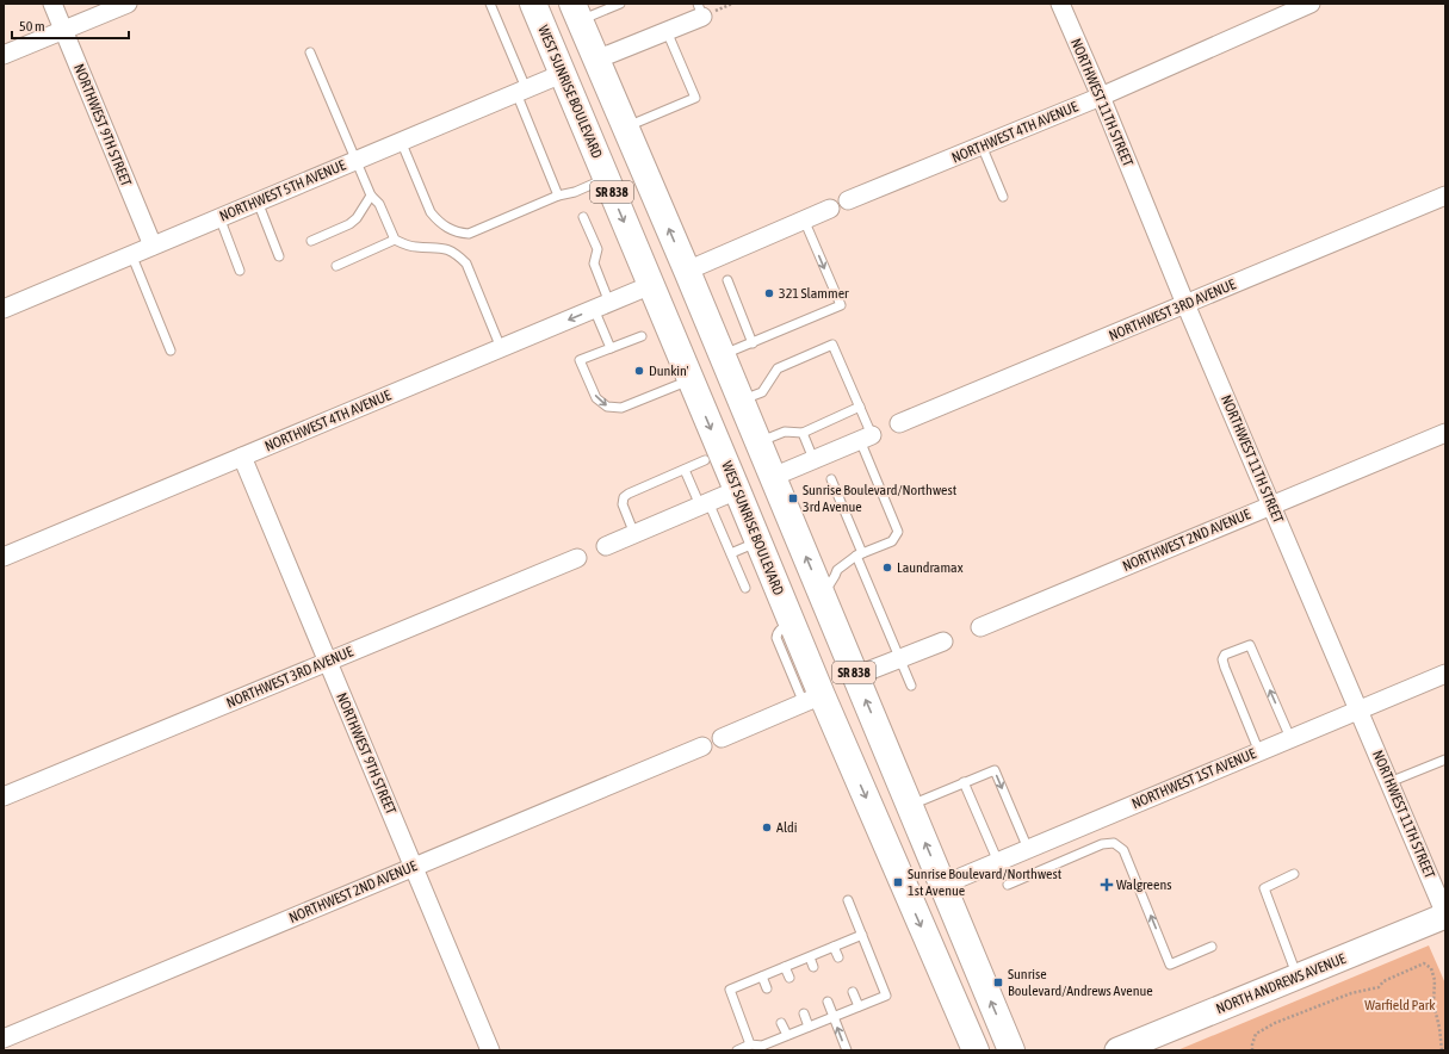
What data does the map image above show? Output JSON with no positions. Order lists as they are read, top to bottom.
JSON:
{
  "streets": {
    "main road": ["WEST SUNRISE BOULEVARD", "SR 838", "NORTH ANDREWS AVENUE"],
    "street": [
      "NORTHWEST 11TH STREET",
      "NORTHWEST 9TH STREET",
      "NORTHWEST 4TH AVENUE",
      "NORTHWEST 5TH AVENUE",
      "NORTHWEST 3RD AVENUE",
      "NORTHWEST 2ND AVENUE",
      "NORTHWEST 1ST AVENUE"
    ]
  },
  "crossings": [
    ["WEST SUNRISE BOULEVARD", "NORTHWEST 4TH AVENUE"],
    ["WEST SUNRISE BOULEVARD", "NORTHWEST 5TH AVENUE"],
    ["NORTHWEST 11TH STREET", "NORTHWEST 4TH AVENUE"],
    ["NORTHWEST 11TH STREET", "NORTHWEST 3RD AVENUE"],
    ["NORTHWEST 11TH STREET", "NORTHWEST 2ND AVENUE"],
    ["NORTHWEST 11TH STREET", "NORTHWEST 1ST AVENUE"],
    ["NORTHWEST 11TH STREET", "NORTH ANDREWS AVENUE"],
    ["NORTHWEST 9TH STREET", "NORTHWEST 4TH AVENUE"],
    ["NORTHWEST 9TH STREET", "NORTHWEST 5TH AVENUE"],
    ["NORTHWEST 9TH STREET", "NORTHWEST 3RD AVENUE"],
    ["NORTHWEST 9TH STREET", "NORTHWEST 2ND AVENUE"],
    ["SR 838", "NORTHWEST 1ST AVENUE"]
  ],
  "parks": ["Warfield Park"],
  "places": {
    "other": [
      "321 Slammer",
      "Dunkin'",
      "Laundramax",
      "Aldi"
    ],
    "transit": ["Sunrise Boulevard/Northwest 3rd Avenue", "Sunrise Boulevard/Northwest 1st Avenue", "Sunrise Boulevard/Andrews Avenue"],
    "health": ["Walgreens"]
  },
  "scale_bar": "50 m"
}
